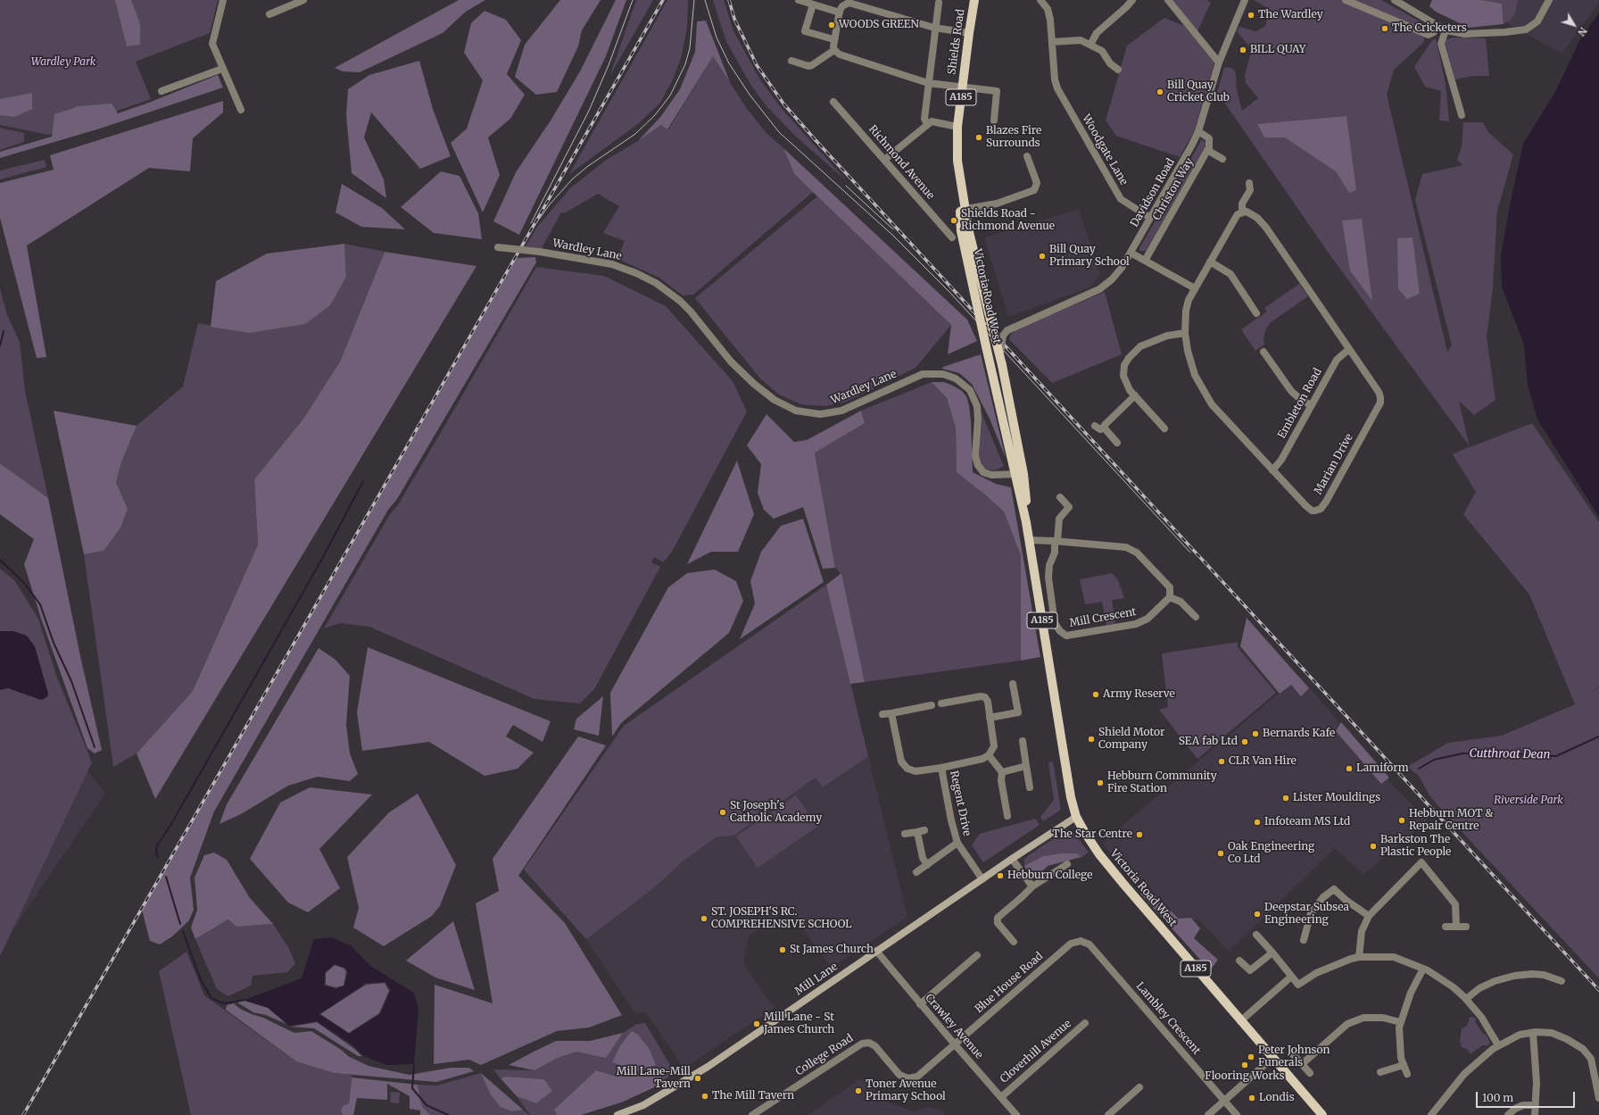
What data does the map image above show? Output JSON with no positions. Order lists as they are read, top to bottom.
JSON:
{
  "streets": {
    "main road": [
      "Shields Road",
      "A185",
      "Victoria Road West",
      "Mill Lane"
    ],
    "street": [
      "Woodgate Lane",
      "Richmond Avenue",
      "Christon Way",
      "Davidson Road",
      "Wardley Lane",
      "Embleton Road",
      "Marian Drive",
      "Mill Crescent",
      "Regent Drive",
      "Blue House Road",
      "Lambley Crescent",
      "Crawley Avenue",
      "Cloverhill Avenue",
      "College Road"
    ]
  },
  "crossings": [
    ["Shields Road", "A185"],
    ["A185", "Davidson Road"],
    ["A185", "Wardley Lane"],
    ["A185", "Victoria Road West"],
    ["Woodgate Lane", "Davidson Road"],
    ["Davidson Road", "Victoria Road West"],
    ["Wardley Lane", "Victoria Road West"],
    ["Victoria Road West", "Mill Lane"],
    ["Embleton Road", "Marian Drive"],
    ["Regent Drive", "Mill Lane"],
    ["Mill Lane", "Crawley Avenue"],
    ["Blue House Road", "Lambley Crescent"],
    ["Blue House Road", "Crawley Avenue"],
    ["Blue House Road", "College Road"],
    ["Crawley Avenue", "Cloverhill Avenue"],
    ["Crawley Avenue", "College Road"]
  ],
  "water": ["Cutthroat Dean"],
  "parks": ["Wardley Park", "Riverside Park"],
  "places": [
    "The Wardley",
    "WOODS GREEN",
    "The Cricketers",
    "BILL QUAY",
    "Bill Quay Cricket Club",
    "Blazes Fire Surrounds",
    "Shields Road - Richmond Avenue",
    "Bill Quay Primary School",
    "Army Reserve",
    "Bernards Kafe",
    "Shield Motor Company",
    "SEA fab Ltd",
    "CLR Van Hire",
    "Lamiform",
    "Hebburn Community Fire Station",
    "Lister Mouldings",
    "St Joseph's Catholic Academy",
    "Hebburn MOT & Repair Centre",
    "Infoteam MS Ltd",
    "The Star Centre",
    "Barkston The Plastic People",
    "Oak Engineering Co Ltd",
    "Hebburn College",
    "Deepstar Subsea Engineering",
    "ST. JOSEPH'S RC. COMPREHENSIVE SCHOOL",
    "St James Church",
    "Mill Lane - St James Church",
    "Peter Johnson Funerals",
    "Flooring Works",
    "Mill Lane-Mill Tavern",
    "Toner Avenue Primary School",
    "The Mill Tavern",
    "Londis"
  ],
  "scale_bar": "100 m",
  "north": "bottom right"
}
